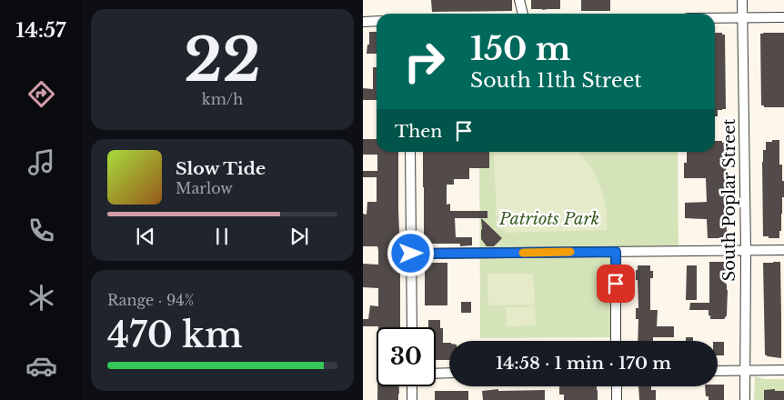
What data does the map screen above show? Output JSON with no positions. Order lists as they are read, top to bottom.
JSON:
{
  "streets": {
    "street": ["South Poplar Street"]
  },
  "parks": ["Patriots Park"],
  "page": {
    "tabs": "14:57",
    "tile": [
      ["22", "km/h"],
      ["Range · 94%", "470 km"]
    ],
    "turn": ["150 m", "South 11th Street"],
    "then": "Then",
    "song": ["Slow Tide", "Marlow"],
    "limit": "30",
    "trip": "14:58 · 1 min · 170 m"
  }
}
